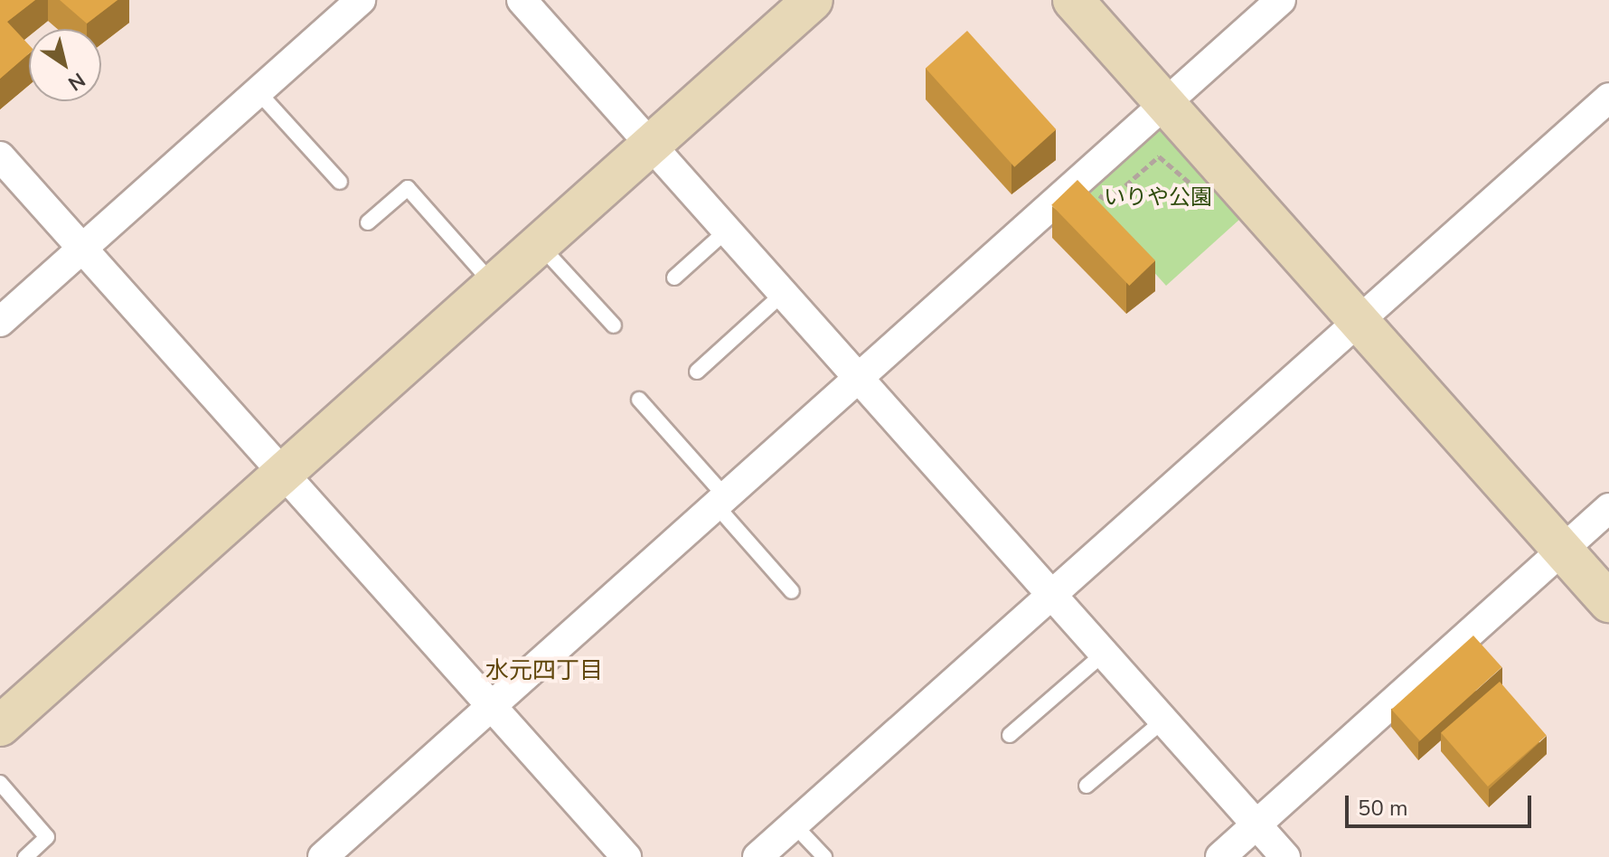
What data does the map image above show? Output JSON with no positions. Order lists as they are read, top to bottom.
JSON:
{
  "districts": ["水元四丁目"],
  "parks": ["いりや公園"],
  "scale_bar": "50 m",
  "north": "bottom right"
}
